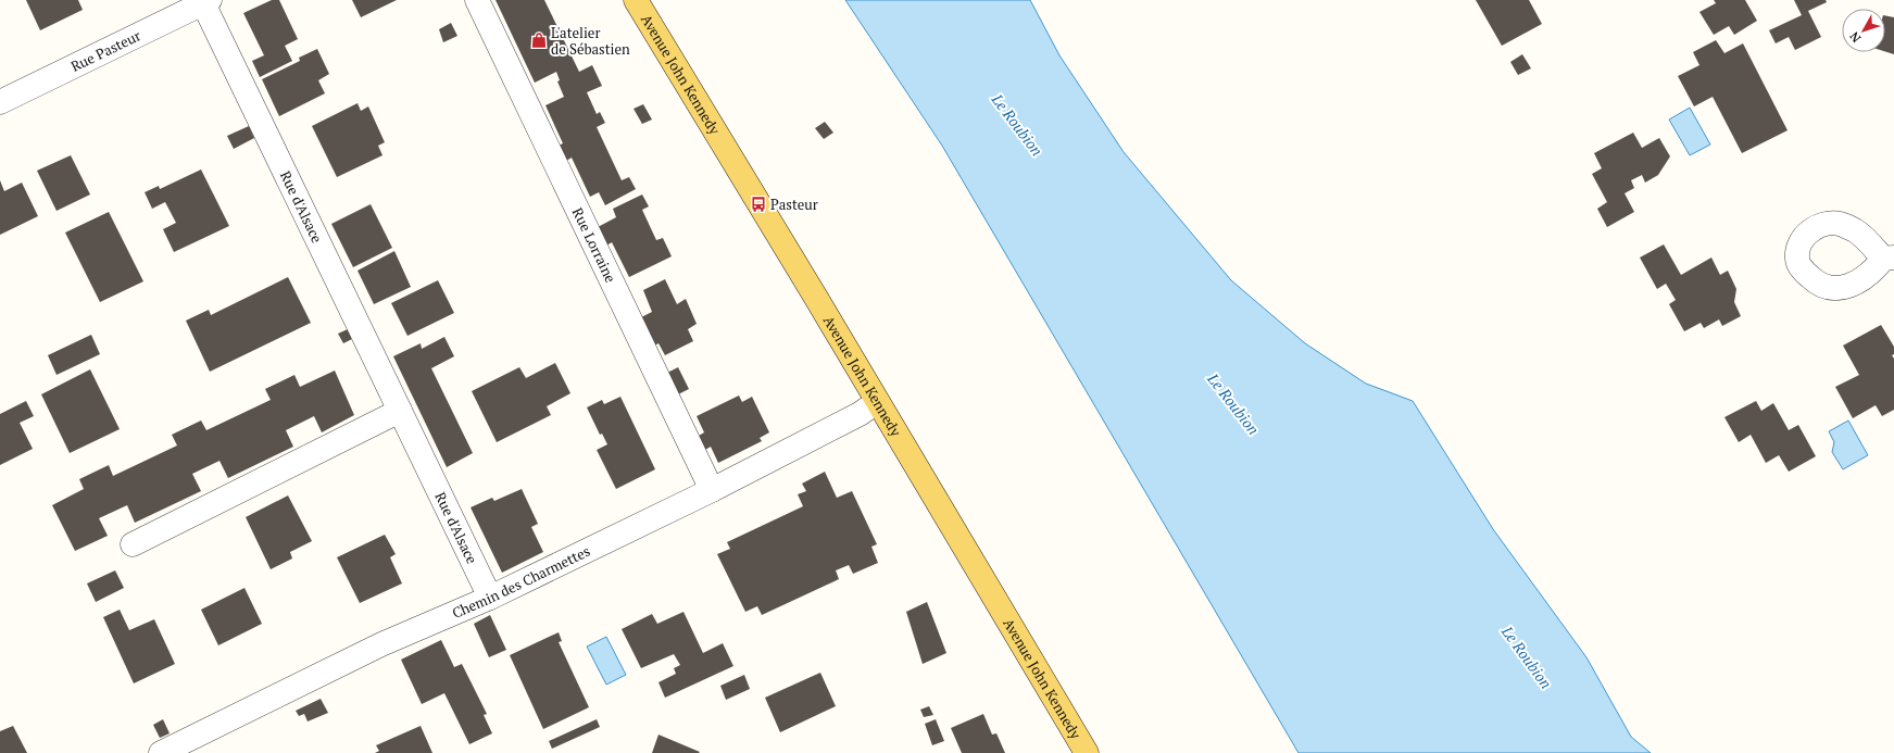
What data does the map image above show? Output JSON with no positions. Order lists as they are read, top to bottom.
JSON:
{
  "streets": {
    "main road": ["Avenue John Kennedy"],
    "street": [
      "Rue Pasteur",
      "Rue d'Alsace",
      "Rue Lorraine",
      "Chemin des Charmettes"
    ]
  },
  "crossings": [
    ["Rue Pasteur", "Rue d'Alsace"],
    ["Avenue John Kennedy", "Chemin des Charmettes"],
    ["Rue d'Alsace", "Chemin des Charmettes"],
    ["Rue Lorraine", "Chemin des Charmettes"]
  ],
  "water": ["Le Roubion"],
  "places": {
    "shop": ["L'atelier de Sébastien"],
    "bus stop": ["Pasteur"]
  },
  "north": "bottom left"
}
